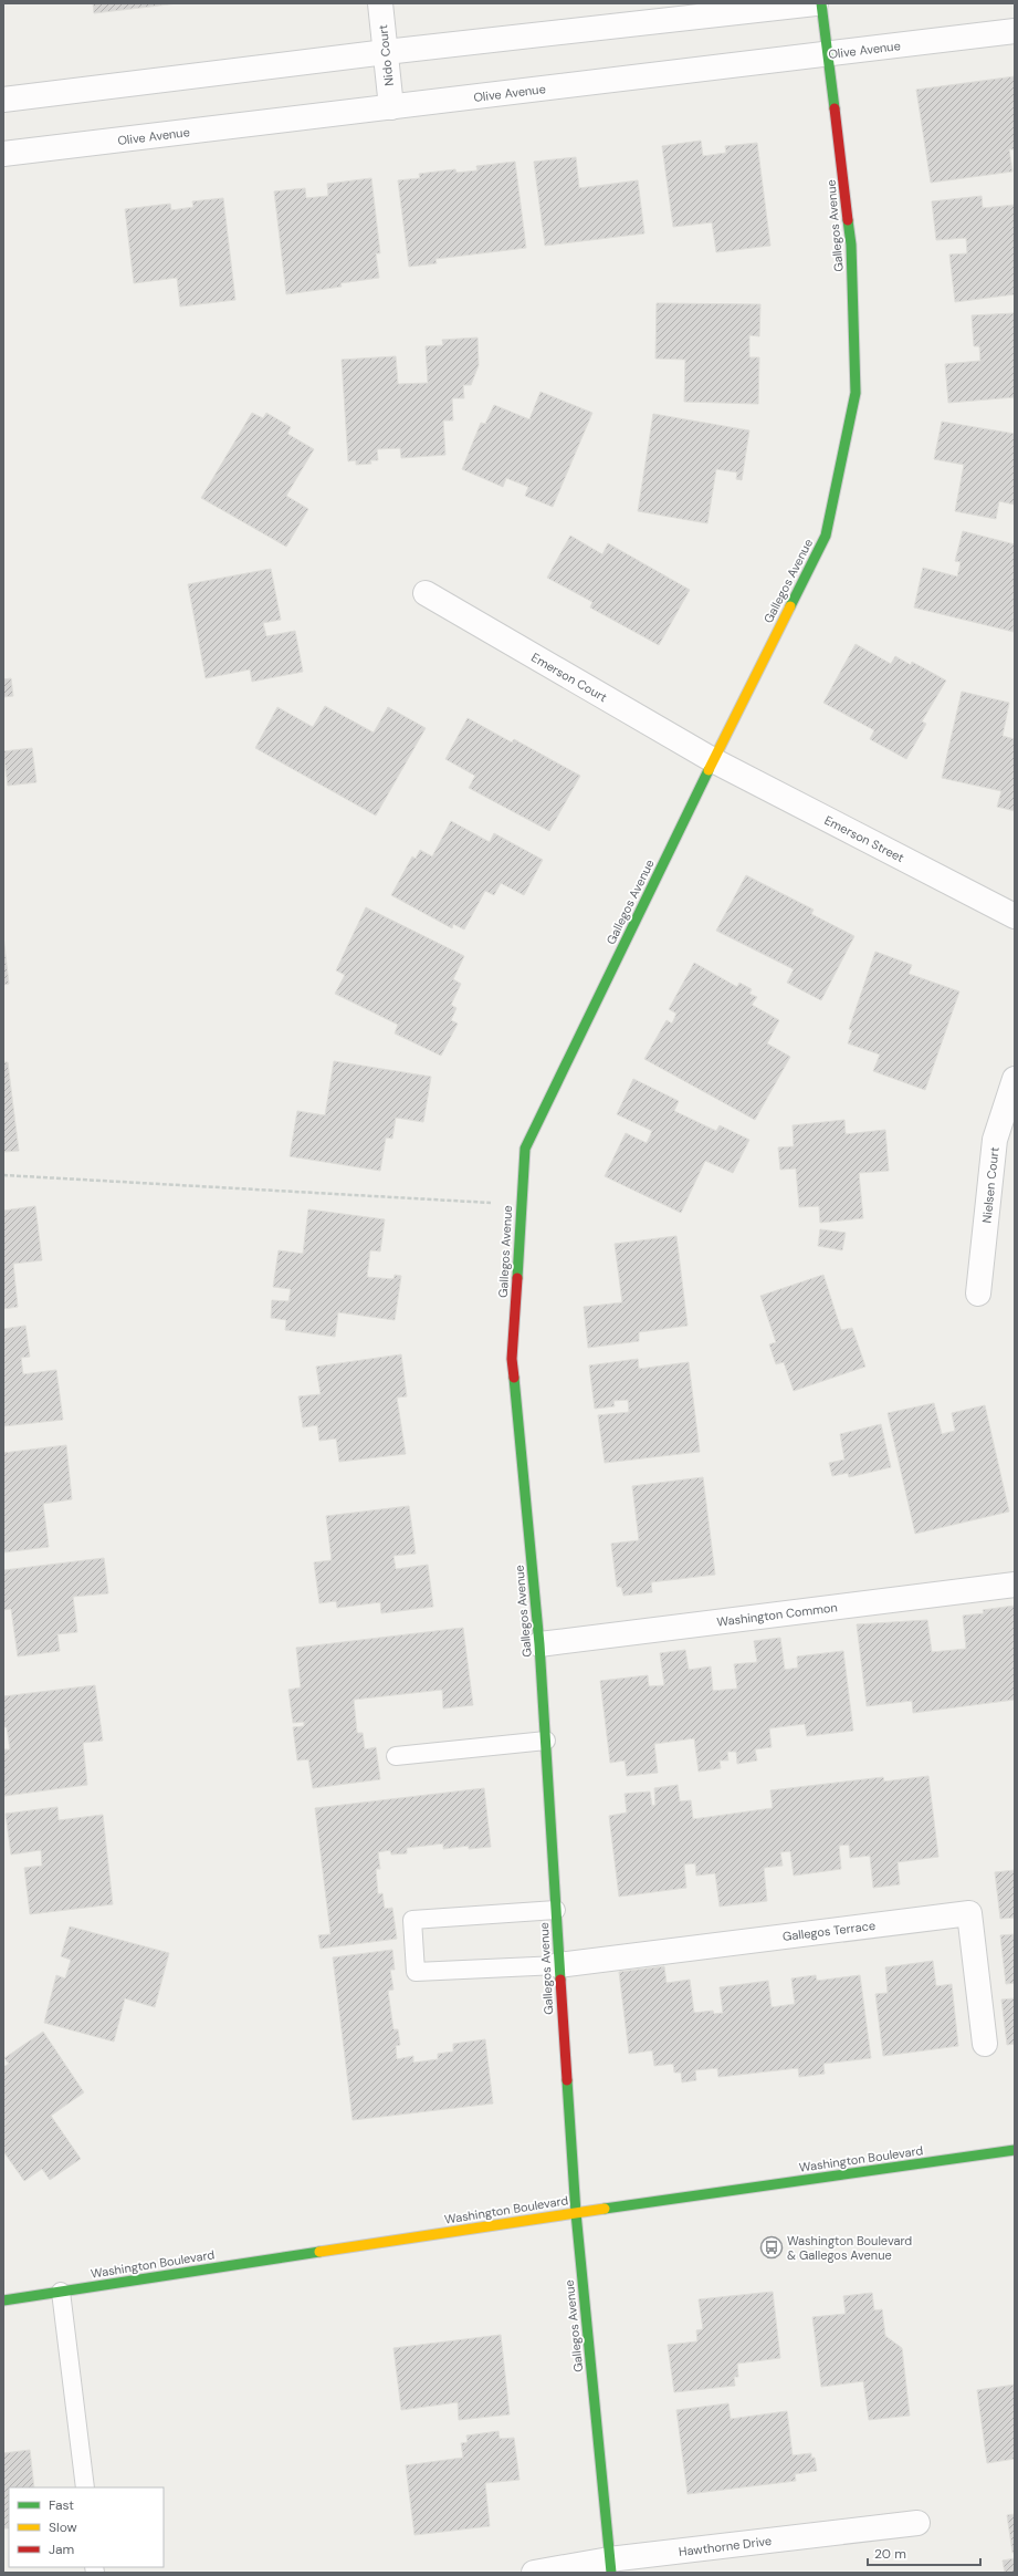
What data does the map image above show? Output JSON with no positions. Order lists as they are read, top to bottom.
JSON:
{
  "streets": {
    "street": [
      "Olive Avenue",
      "Nido Court",
      "Gallegos Avenue",
      "Emerson Court",
      "Emerson Street",
      "Nielsen Court",
      "Washington Common",
      "Gallegos Terrace",
      "Washington Boulevard",
      "Hawthorne Drive"
    ]
  },
  "crossings": [
    ["Olive Avenue", "Nido Court"],
    ["Olive Avenue", "Gallegos Avenue"],
    ["Gallegos Avenue", "Emerson Court"],
    ["Gallegos Avenue", "Emerson Street"],
    ["Gallegos Avenue", "Washington Common"],
    ["Gallegos Avenue", "Gallegos Terrace"],
    ["Gallegos Avenue", "Washington Boulevard"],
    ["Gallegos Avenue", "Hawthorne Drive"],
    ["Emerson Court", "Emerson Street"]
  ],
  "places": {
    "bus stop": ["Washington Boulevard & Gallegos Avenue"]
  },
  "legend": ["Fast", "Slow", "Jam"],
  "scale_bar": "20 m"
}
